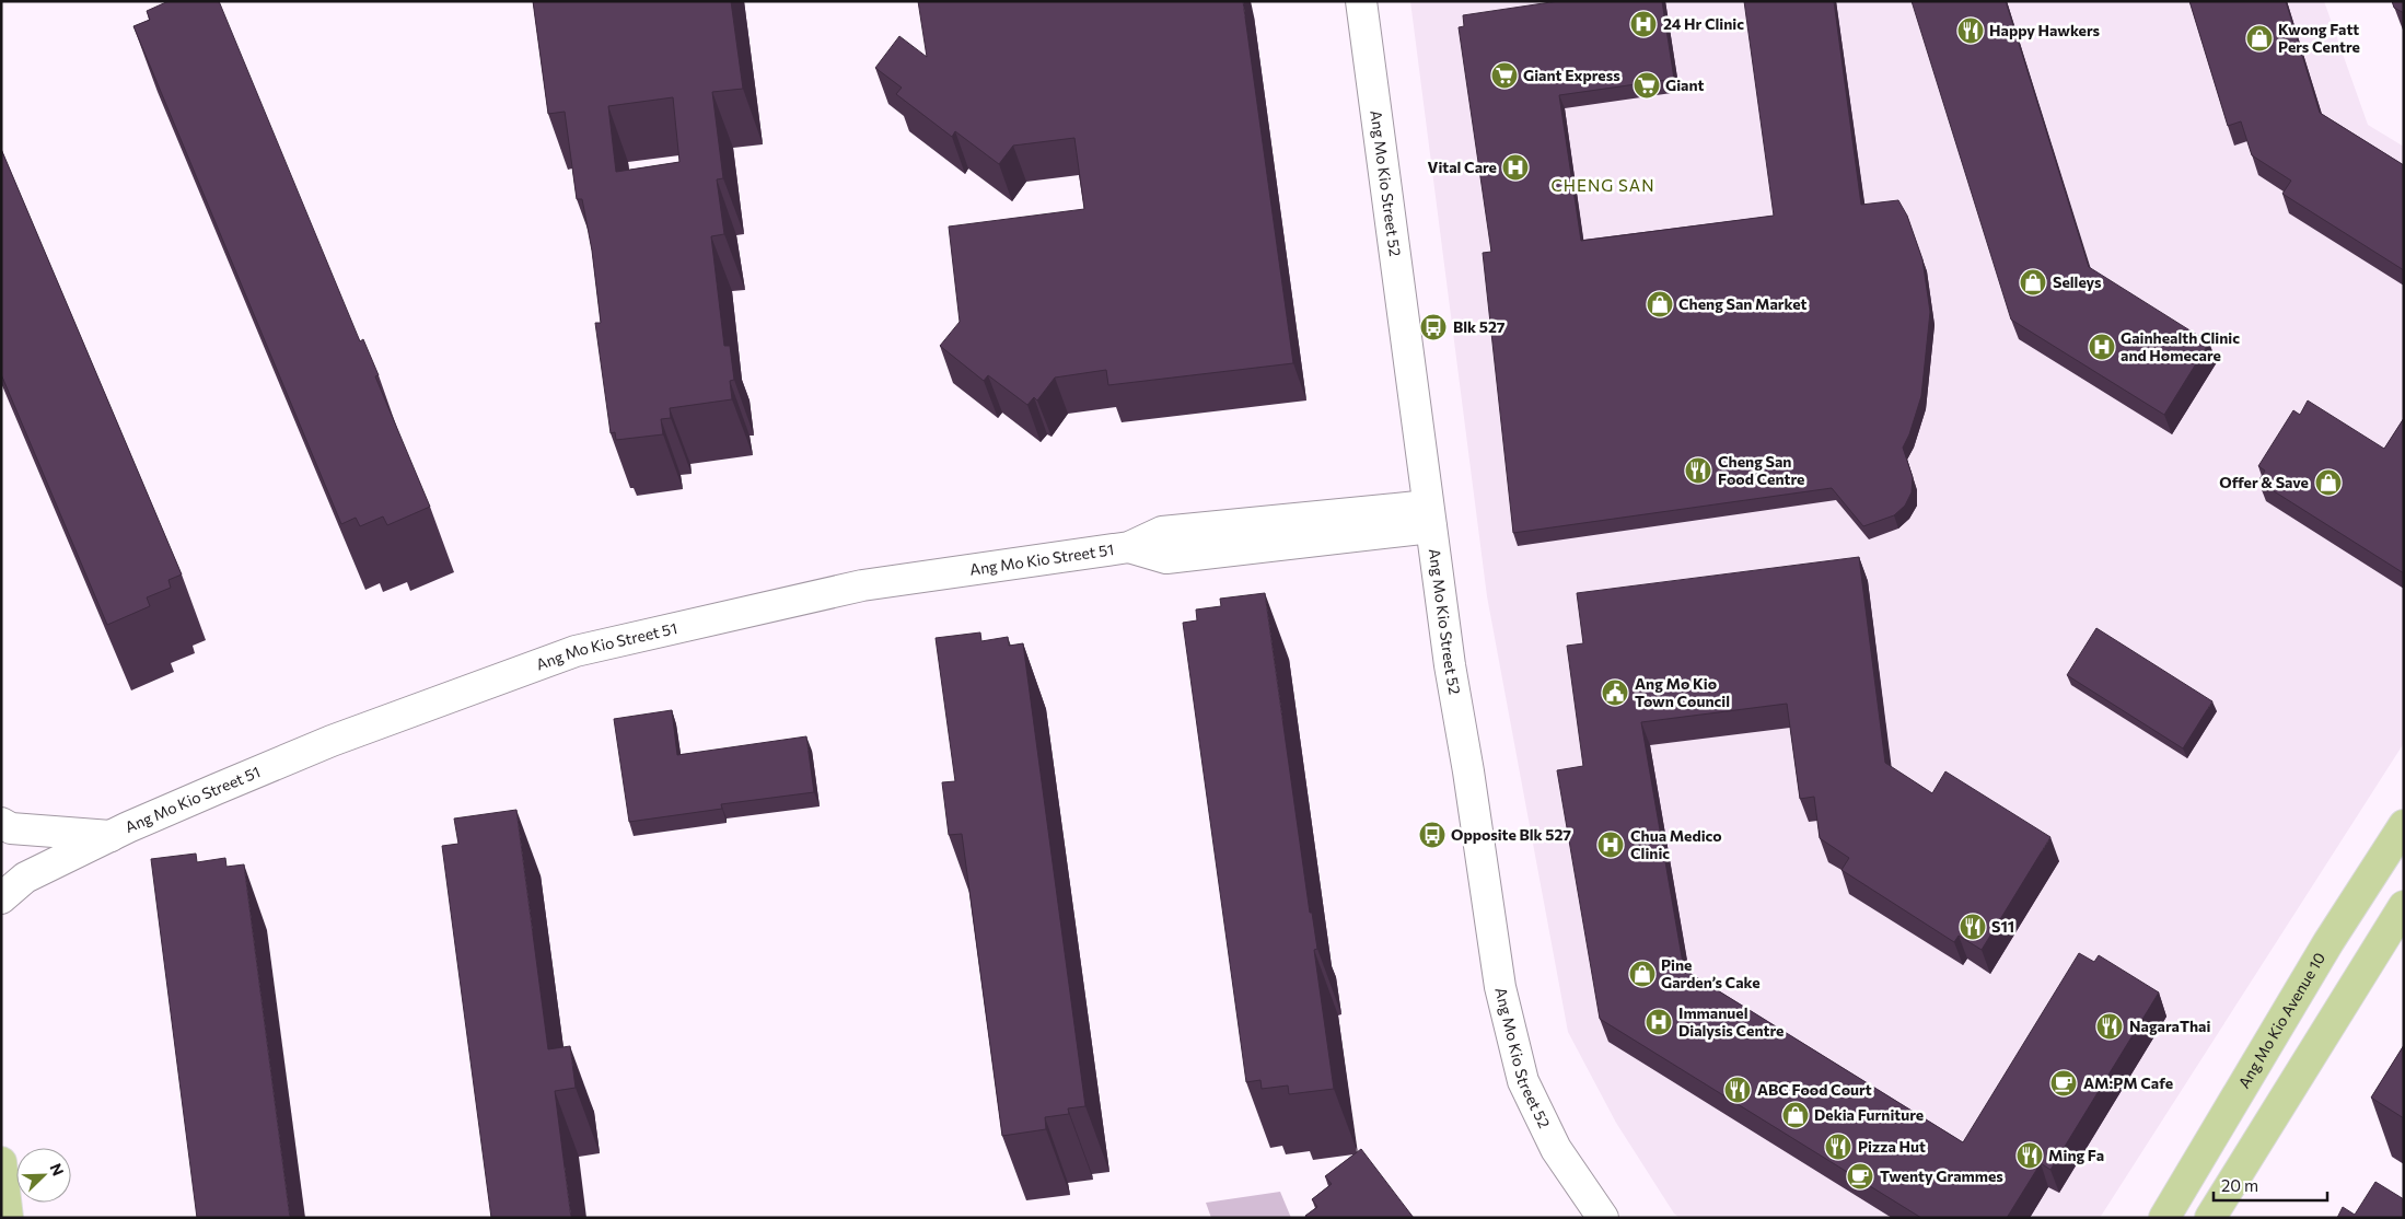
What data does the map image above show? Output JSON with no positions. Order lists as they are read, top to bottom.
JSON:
{
  "streets": {
    "main road": ["Ang Mo Kio Avenue 10"],
    "street": ["Ang Mo Kio Street 52", "Ang Mo Kio Street 51"]
  },
  "crossings": [
    ["Ang Mo Kio Street 52", "Ang Mo Kio Street 51"]
  ],
  "districts": ["CHENG SAN"],
  "places": {
    "hospital": [
      "24 Hr Clinic",
      "Vital Care",
      "Gainhealth Clinic and Homecare",
      "Chua Medico Clinic",
      "Immanuel Dialysis Centre"
    ],
    "restaurant": [
      "Happy Hawkers",
      "Cheng San Food Centre",
      "S11",
      "NagaraThai",
      "ABC Food Court",
      "Pizza Hut",
      "Ming Fa"
    ],
    "shop": [
      "Kwong Fatt Pers Centre",
      "Selleys",
      "Cheng San Market",
      "Offer & Save",
      "Pine Garden’s Cake",
      "Dekia Furniture"
    ],
    "supermarket": ["Giant Express", "Giant"],
    "bus stop": ["Blk 527", "Opposite Blk 527"],
    "public building": ["Ang Mo Kio Town Council"],
    "cafe": ["AM:PM Cafe", "Twenty Grammes"]
  },
  "scale_bar": "20 m",
  "north": "top right"
}
